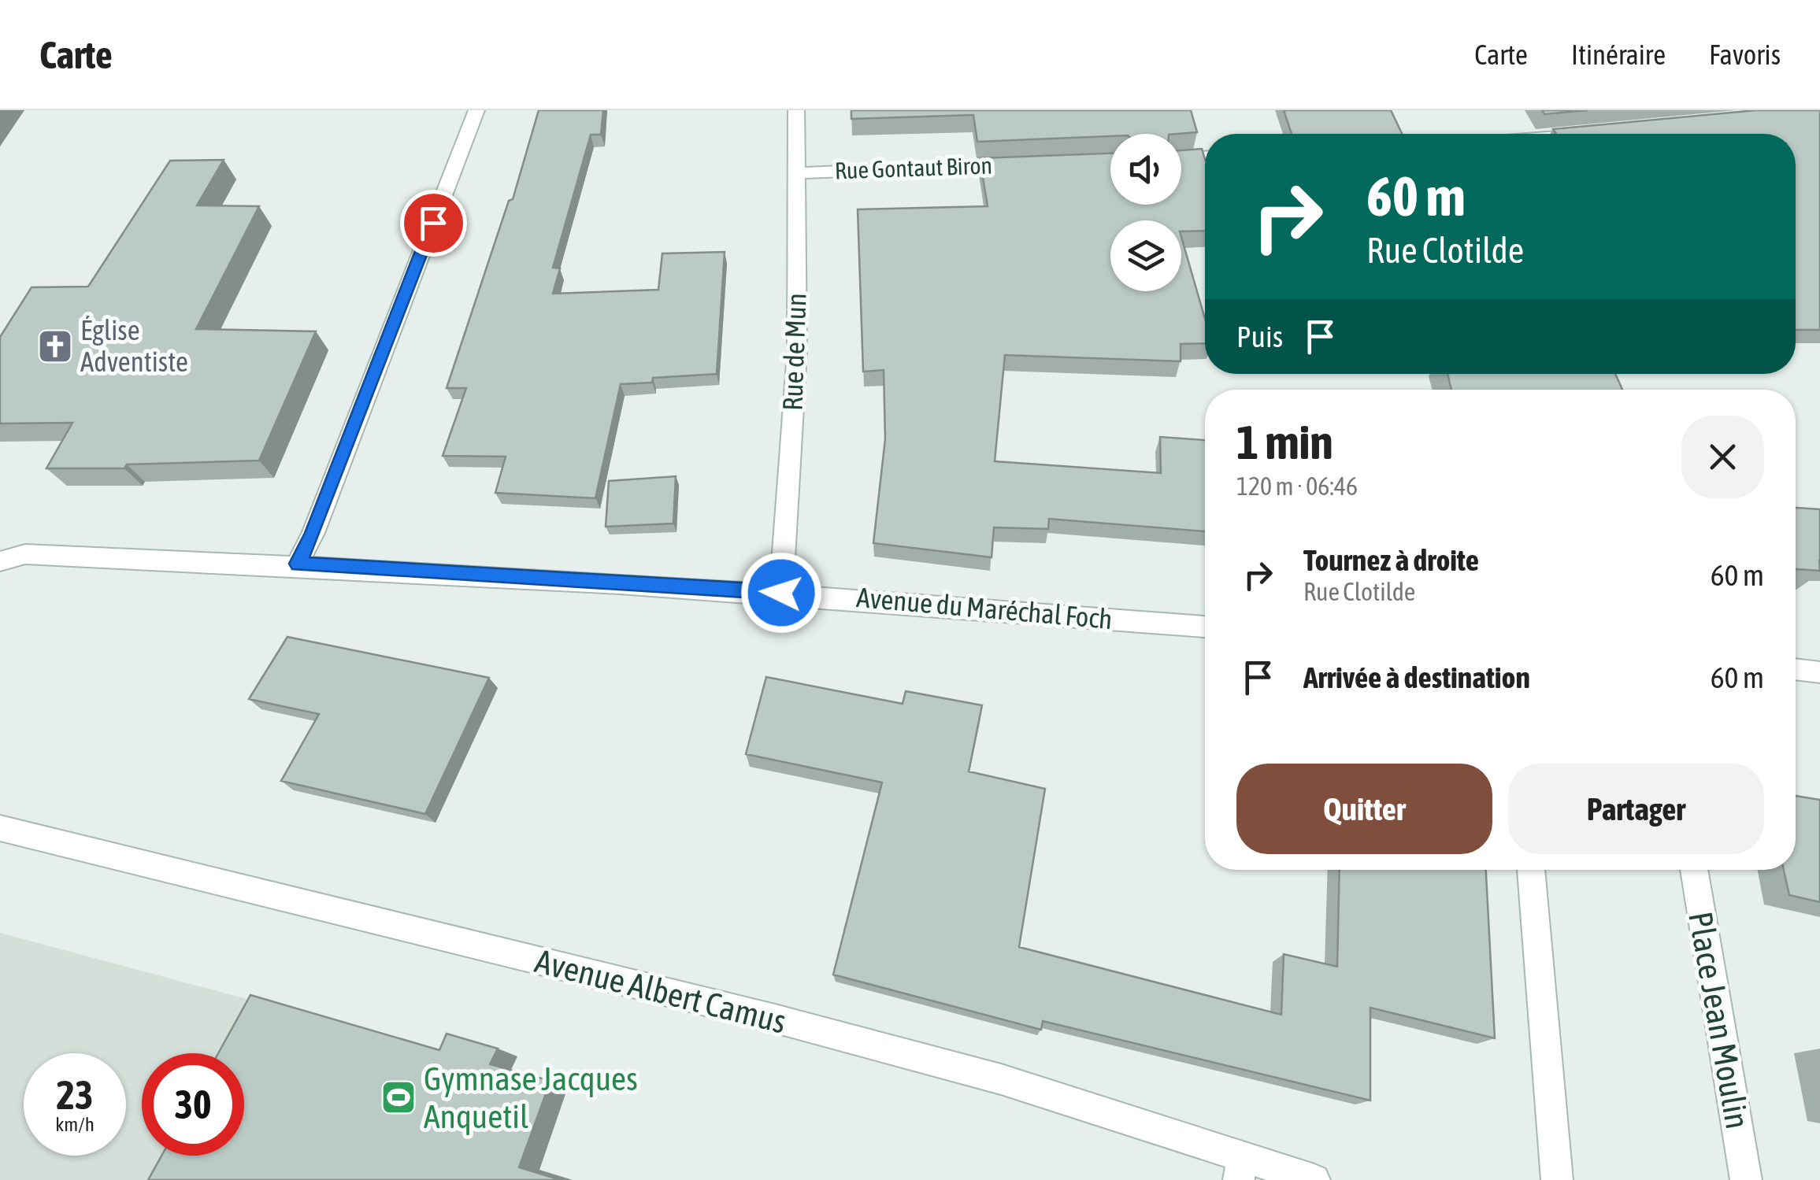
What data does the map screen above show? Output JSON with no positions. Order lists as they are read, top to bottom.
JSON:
{
  "streets": {
    "street": [
      "Rue Gontaut Biron",
      "Rue de Mun",
      "Avenue du Maréchal Foch",
      "Avenue Albert Camus",
      "Place Jean Moulin"
    ]
  },
  "crossings": [
    ["Rue Gontaut Biron", "Rue de Mun"],
    ["Rue de Mun", "Avenue du Maréchal Foch"]
  ],
  "places": {
    "church": ["Église Adventiste"],
    "sports": ["Gymnase Jacques Anquetil"]
  },
  "page": {
    "header": "Carte",
    "nav": ["Carte", "Itinéraire", "Favoris"],
    "turn": ["60 m", "Rue Clotilde"],
    "then": "Puis",
    "heading": ["1 min", "120 m · 06:46"],
    "list": [
      {
        "name": "Tournez à droite",
        "note": "Rue Clotilde",
        "value": "60 m"
      },
      {
        "name": "Arrivée à destination",
        "value": "60 m"
      }
    ],
    "buttons": ["Quitter", "Partager"],
    "speed": "23 km/h",
    "limit": "30"
  }
}
